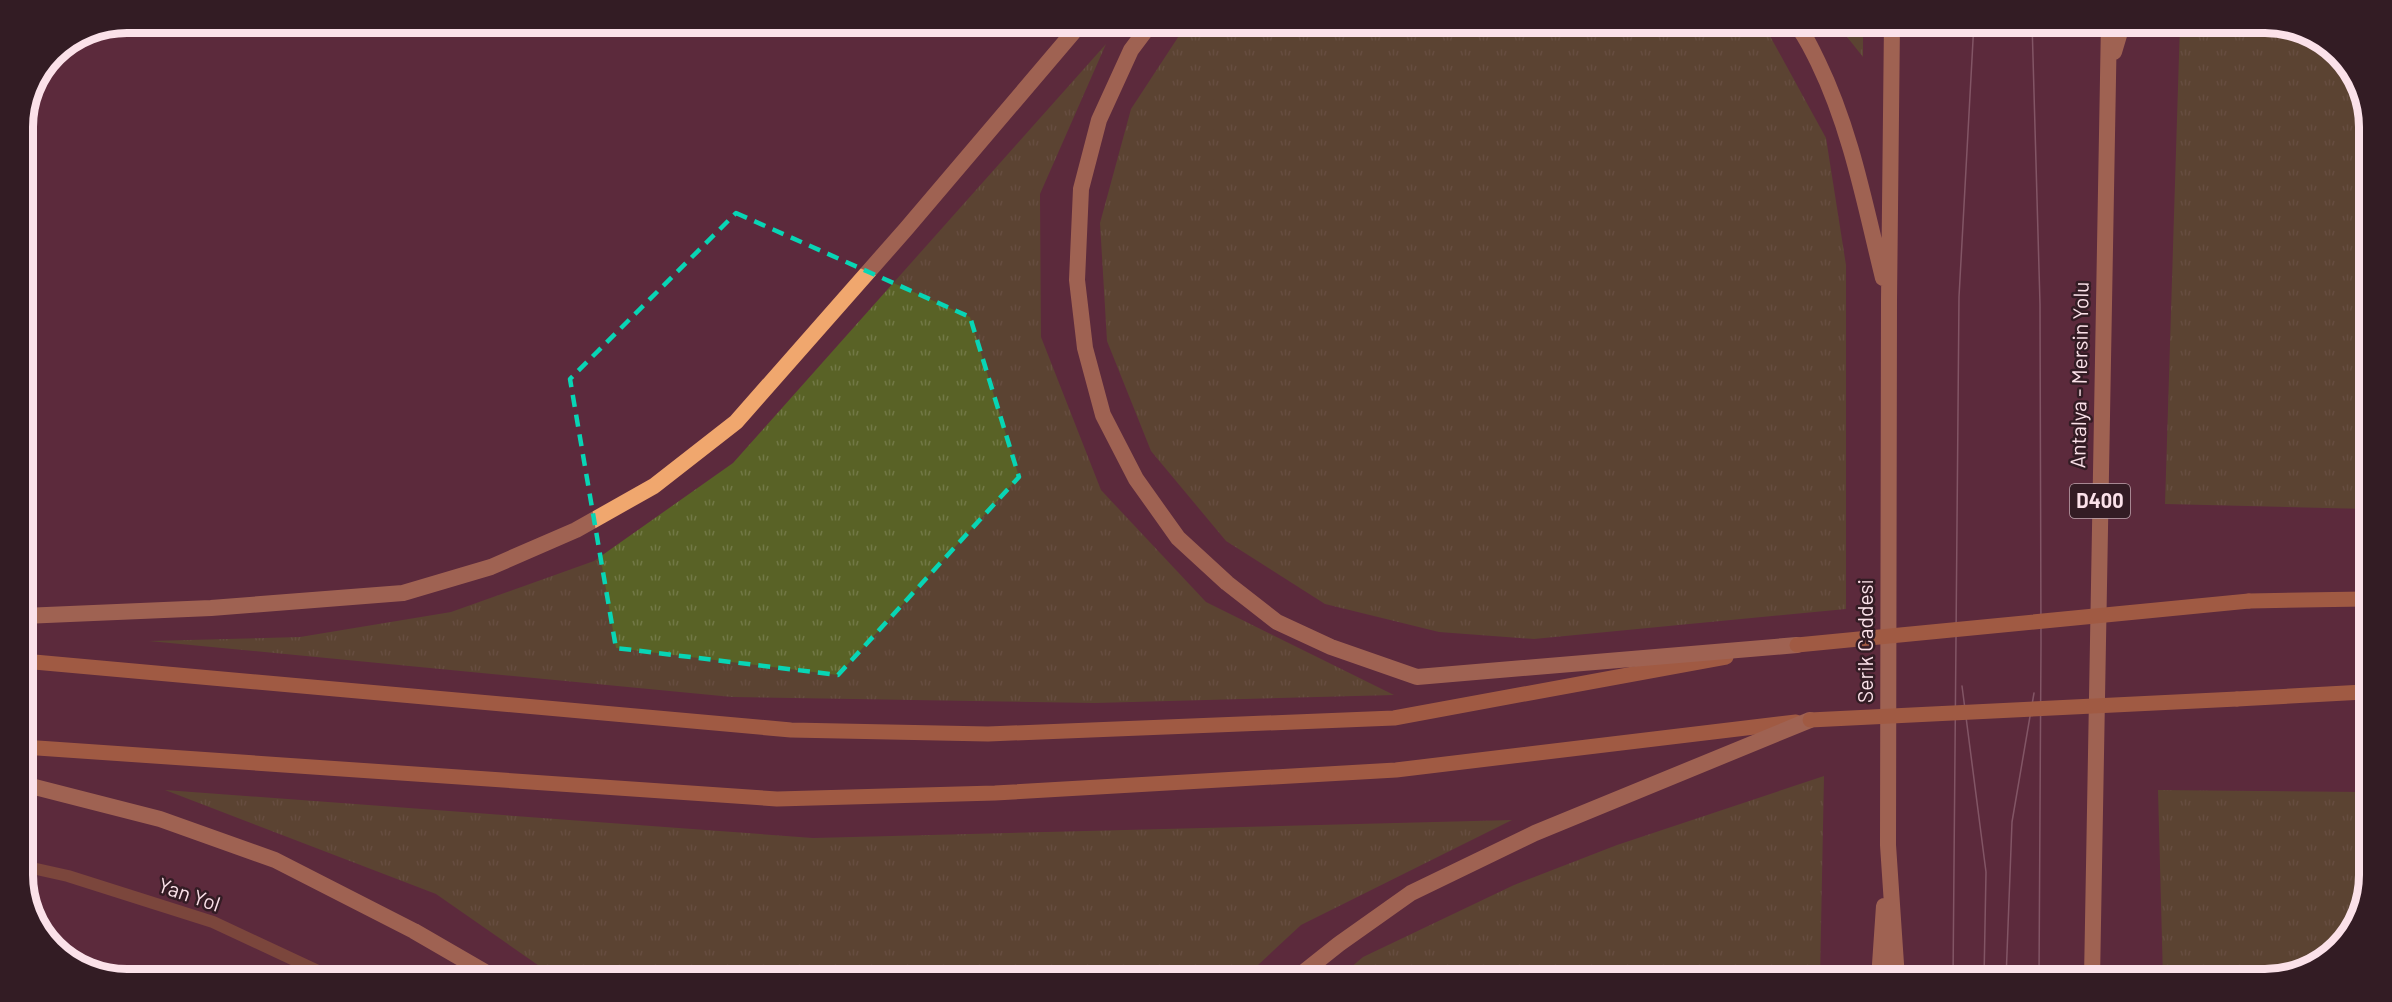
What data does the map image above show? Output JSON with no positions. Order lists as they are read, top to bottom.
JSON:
{
  "streets": {
    "highway": ["Antalya - Mersin Yolu", "D400", "Serik Caddesi"],
    "street": ["Yan Yol"]
  }
}
